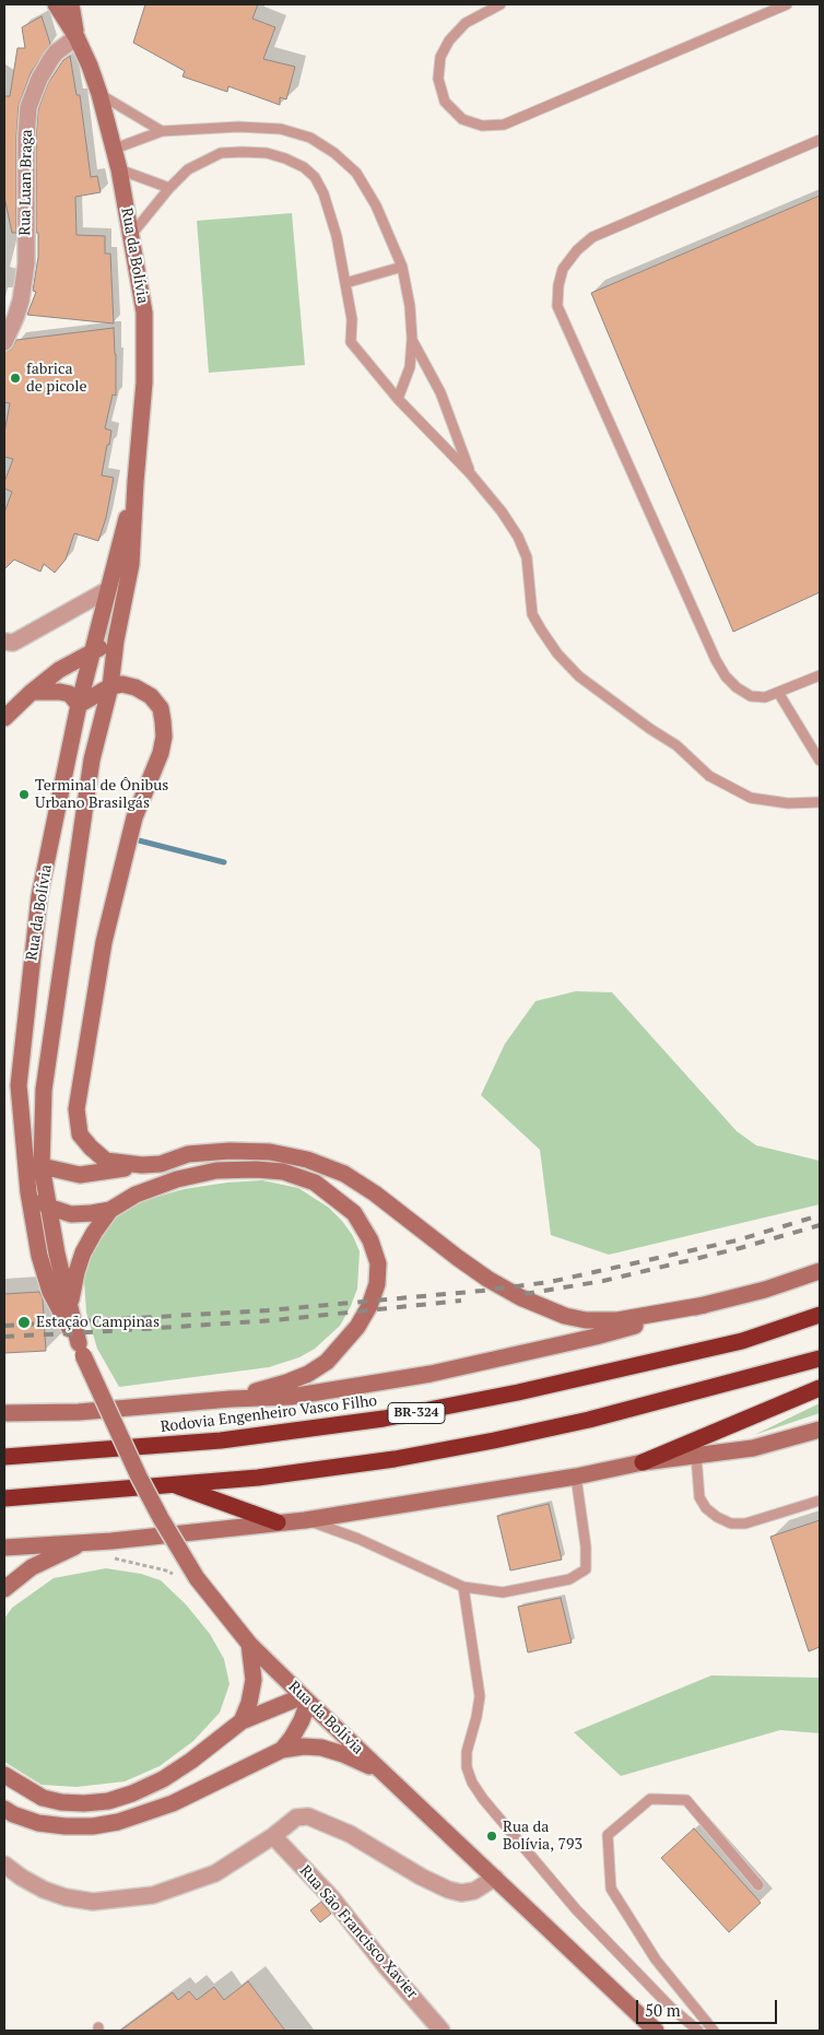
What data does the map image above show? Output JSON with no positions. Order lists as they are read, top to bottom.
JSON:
{
  "streets": {
    "highway": ["BR-324", "Rodovia Engenheiro Vasco Filho"],
    "main road": ["Rua da Bolívia"],
    "street": ["Rua Luan Braga", "Rua São Francisco Xavier"]
  },
  "crossings": [
    ["Rua Luan Braga", "Rua da Bolívia"]
  ],
  "places": [
    "fabrica de picole",
    "Terminal de Ônibus Urbano Brasilgás",
    "Estação Campinas",
    "Rua da Bolívia, 793"
  ],
  "scale_bar": "50 m"
}
